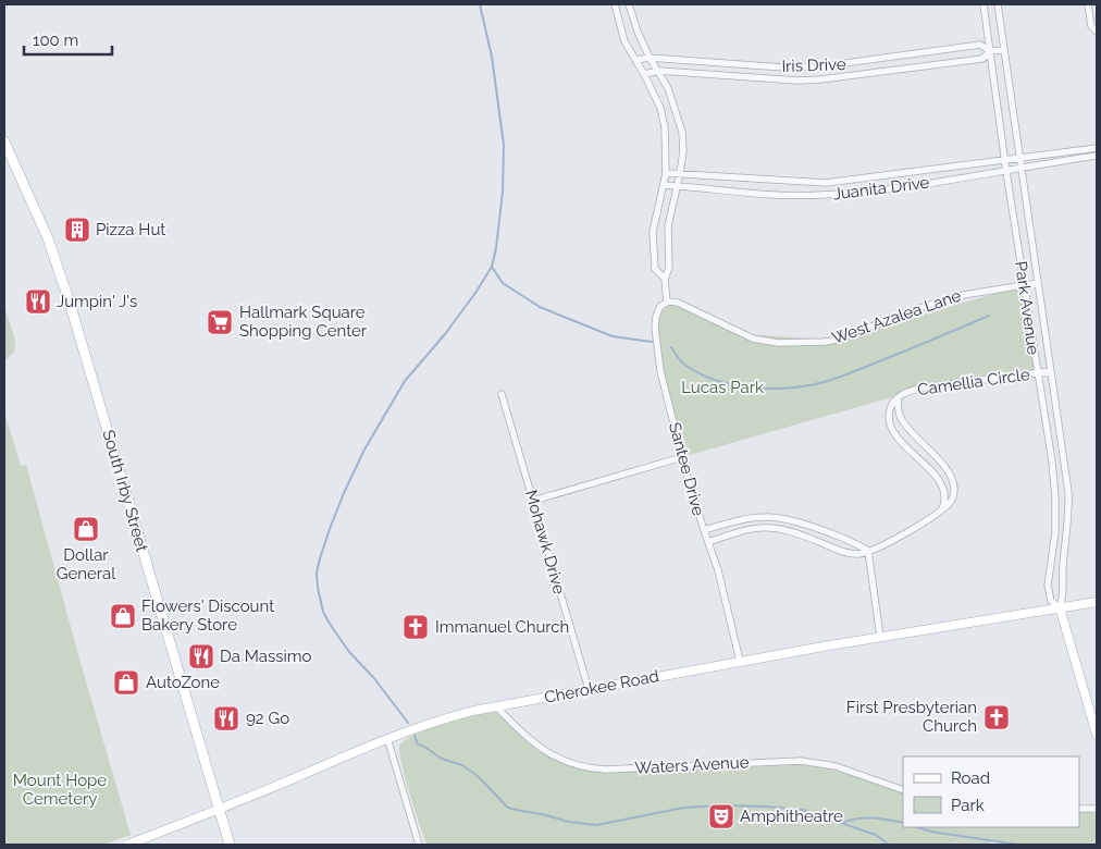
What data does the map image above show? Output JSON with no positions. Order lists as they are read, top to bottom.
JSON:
{
  "streets": {
    "main road": ["South Irby Street"],
    "street": [
      "Iris Drive",
      "Juanita Drive",
      "Park Avenue",
      "West Azalea Lane",
      "Camellia Circle",
      "Santee Drive",
      "Mohawk Drive",
      "Cherokee Road",
      "Waters Avenue"
    ]
  },
  "crossings": [
    ["Iris Drive", "Park Avenue"],
    ["Juanita Drive", "Park Avenue"],
    ["Park Avenue", "West Azalea Lane"],
    ["Park Avenue", "Camellia Circle"],
    ["Park Avenue", "Cherokee Road"],
    ["West Azalea Lane", "Santee Drive"],
    ["Camellia Circle", "Santee Drive"],
    ["Santee Drive", "Cherokee Road"],
    ["South Irby Street", "Cherokee Road"],
    ["Mohawk Drive", "Cherokee Road"],
    ["Cherokee Road", "Waters Avenue"]
  ],
  "parks": ["Lucas Park", "Mount Hope Cemetery"],
  "places": {
    "building": ["Pizza Hut"],
    "restaurant": ["Jumpin' J's", "Da Massimo", "92 Go"],
    "supermarket": ["Hallmark Square Shopping Center"],
    "shop": ["Dollar General", "Flowers' Discount Bakery Store", "AutoZone"],
    "church": ["Immanuel Church", "First Presbyterian Church"],
    "theatre": ["Amphitheatre"]
  },
  "legend": ["Road", "Park"],
  "scale_bar": "100 m"
}
